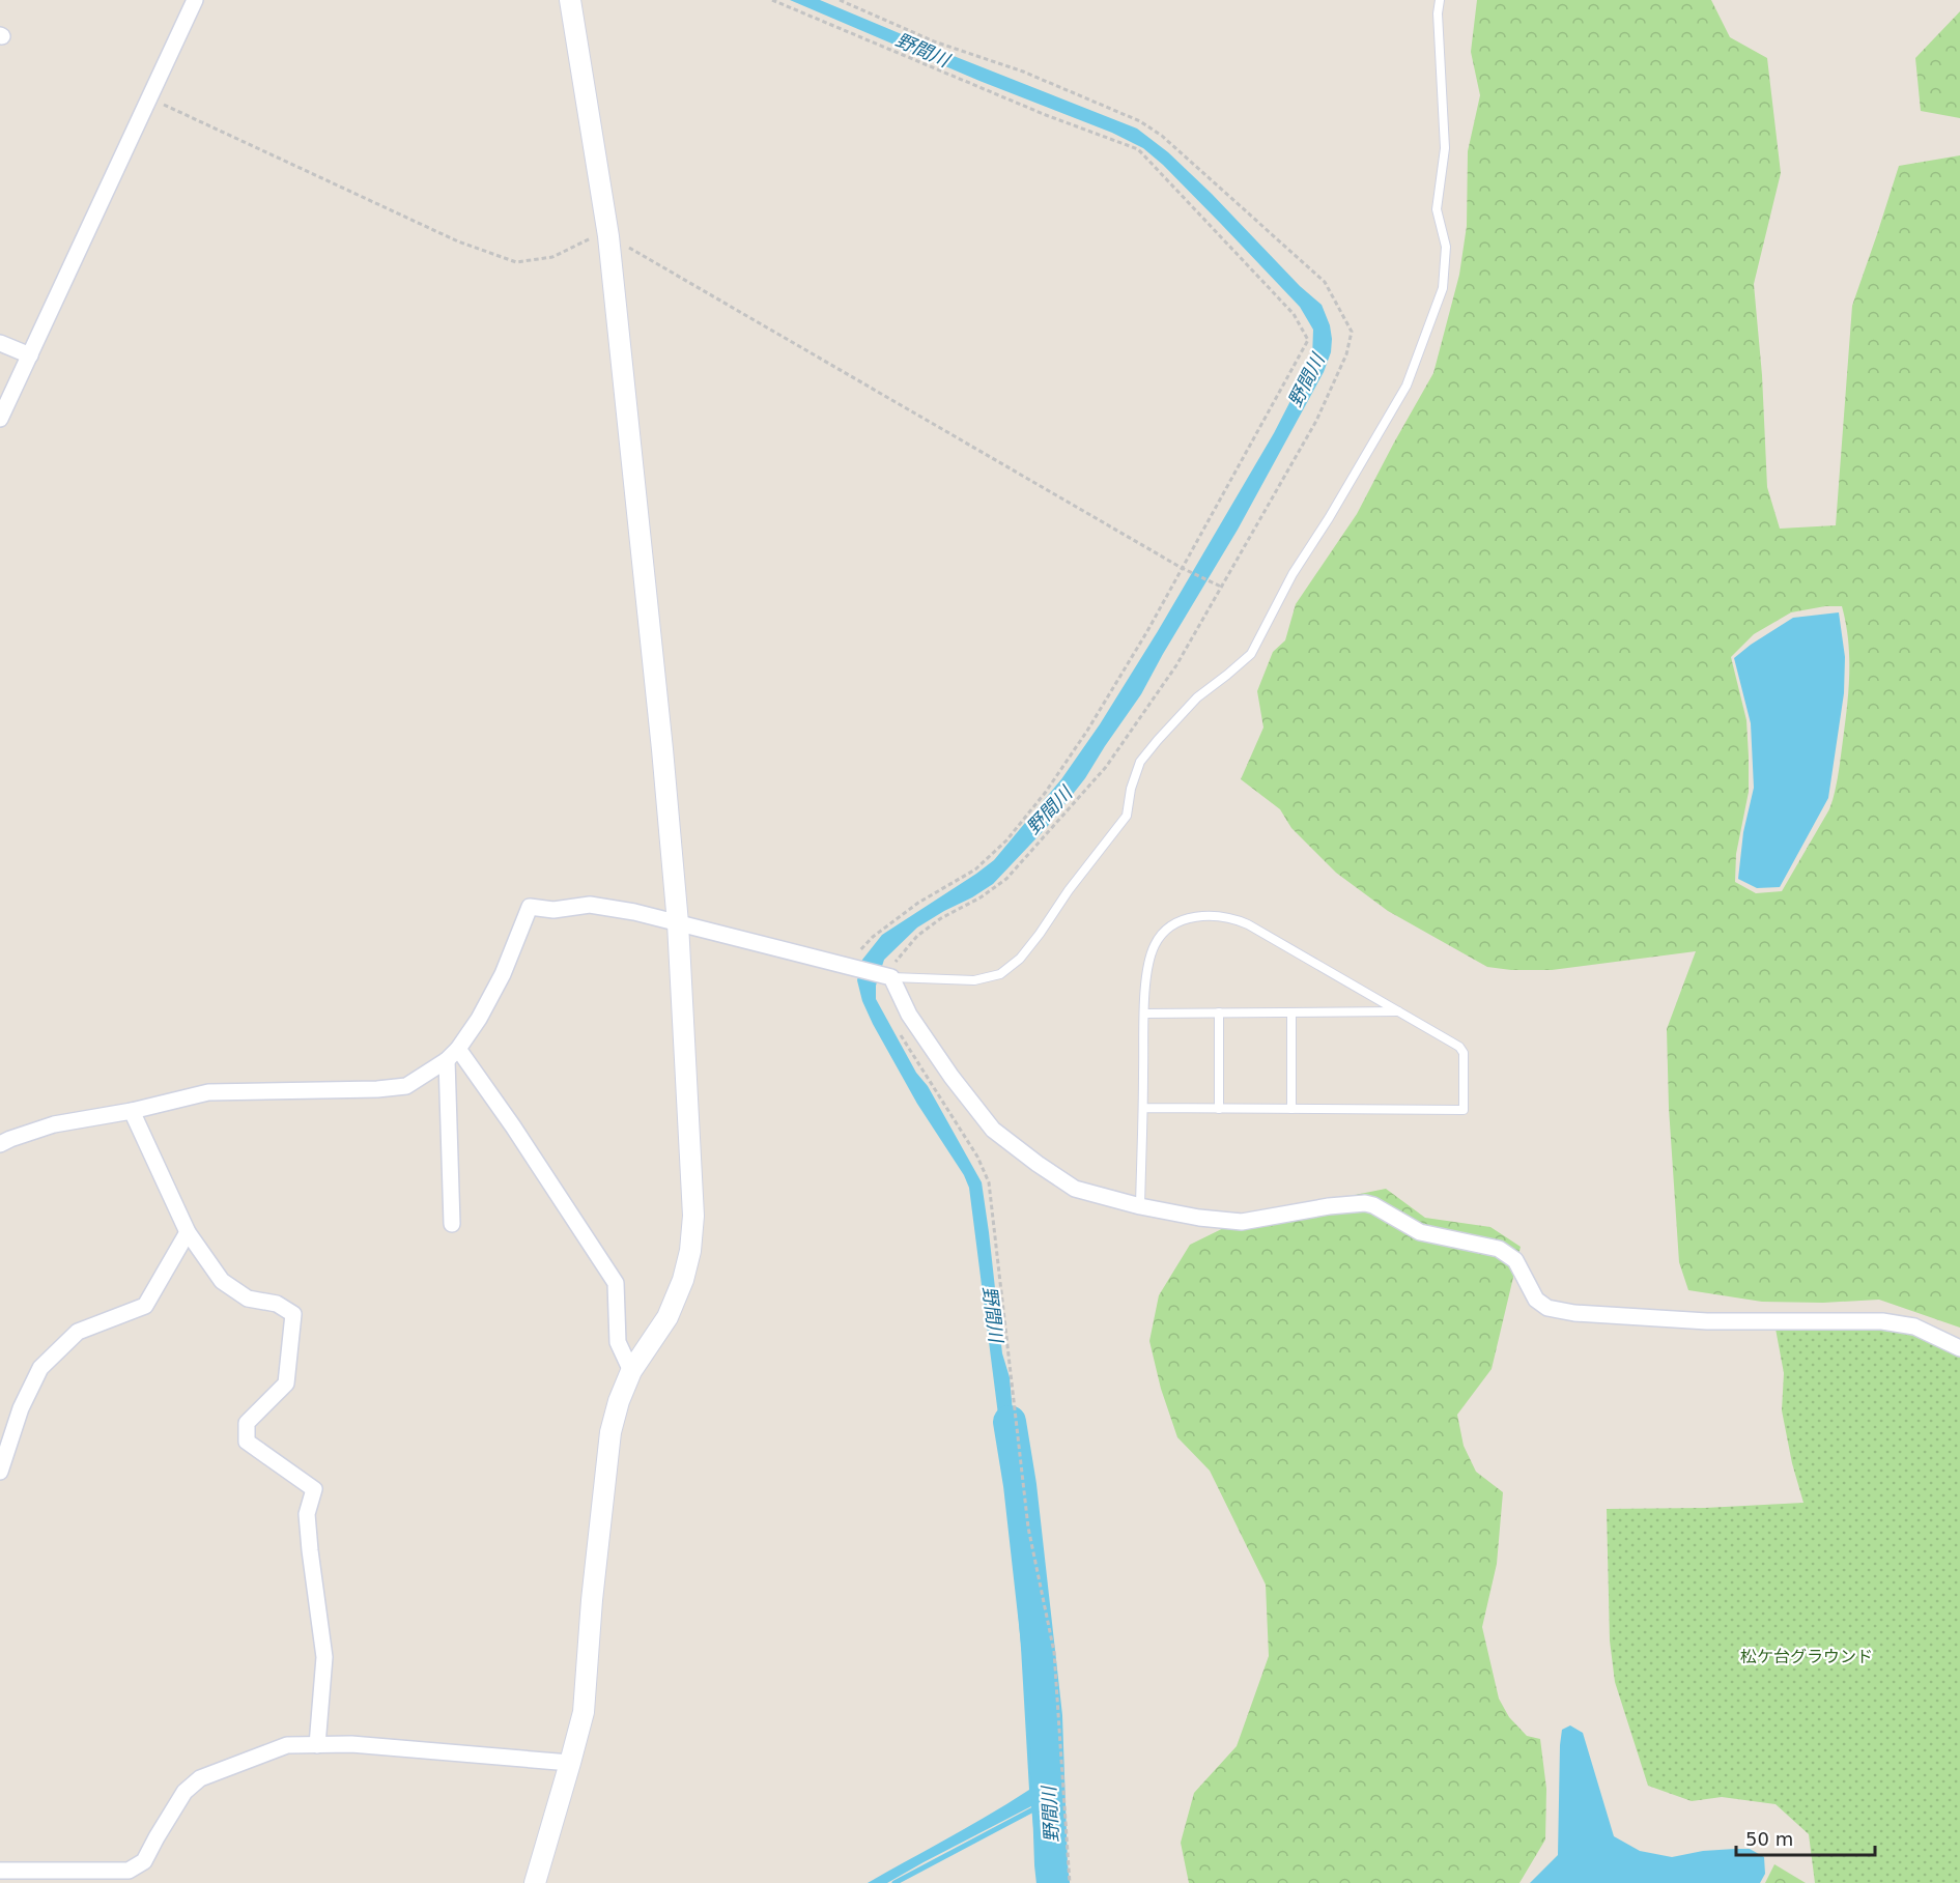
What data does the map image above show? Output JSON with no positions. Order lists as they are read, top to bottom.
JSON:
{
  "water": ["野間川"],
  "parks": ["松ケ台グラウンド"],
  "scale_bar": "50 m"
}
